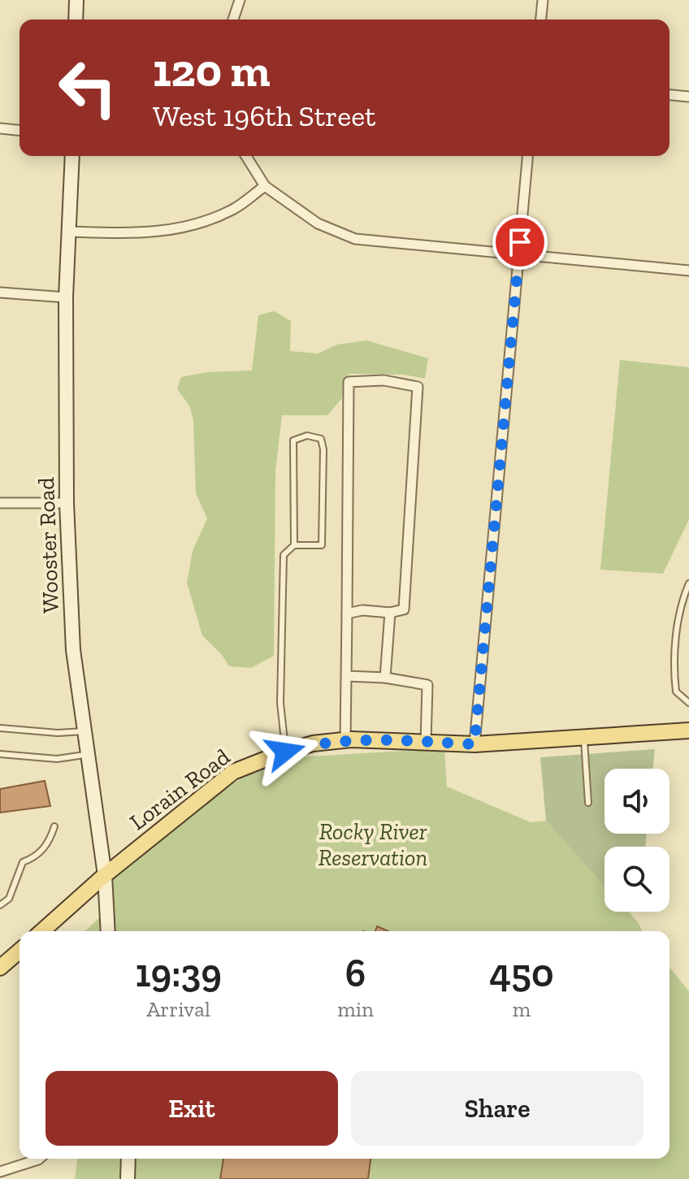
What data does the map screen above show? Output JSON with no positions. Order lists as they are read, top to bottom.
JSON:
{
  "streets": {
    "main road": ["Wooster Road", "Lorain Road"]
  },
  "crossings": [
    ["Wooster Road", "Lorain Road"]
  ],
  "parks": ["Rocky River Reservation"],
  "page": {
    "turn": ["120 m", "West 196th Street"],
    "eta": [
      "19:39",
      "Arrival",
      "6",
      "min",
      "450",
      "m"
    ],
    "buttons": ["Exit", "Share"]
  }
}
